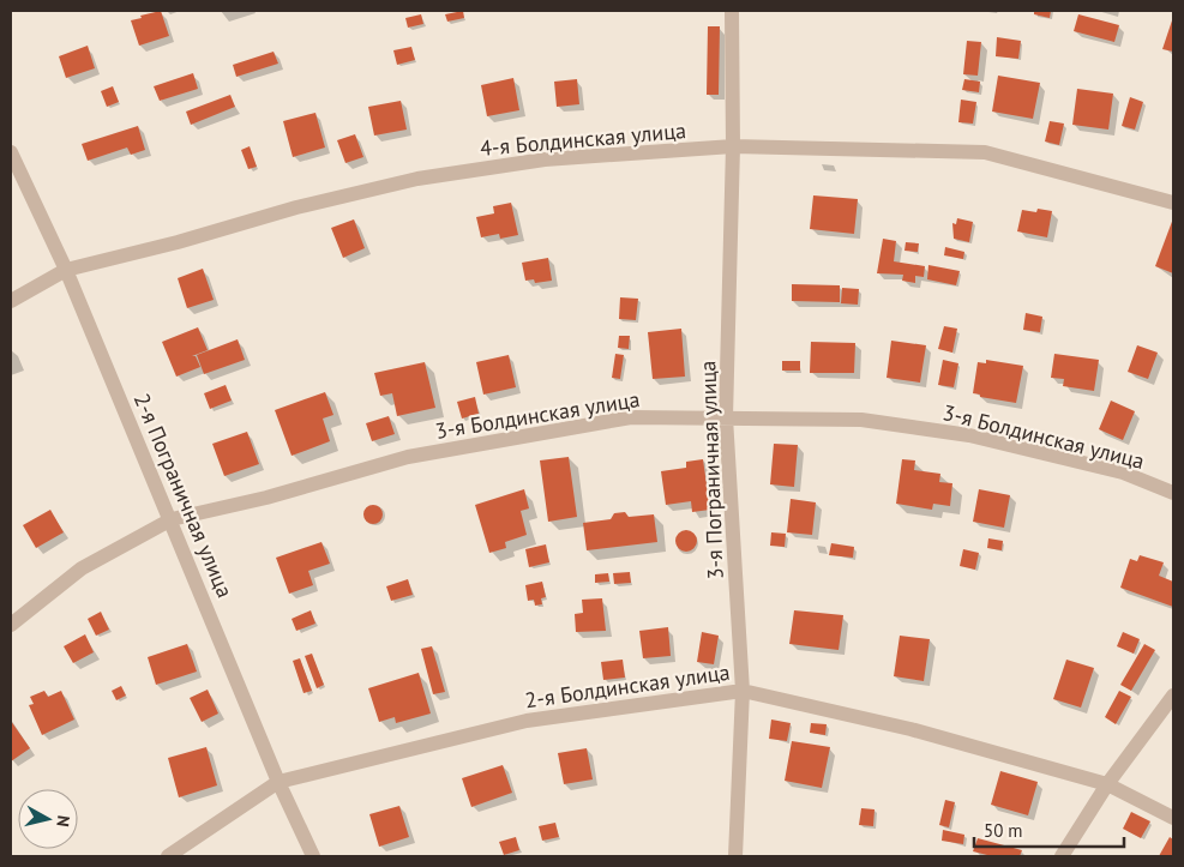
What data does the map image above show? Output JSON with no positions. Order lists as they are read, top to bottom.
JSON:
{
  "streets": {
    "street": [
      "4-я Болдинская улица",
      "3-я Болдинская улица",
      "3-я Пограничная улица",
      "2-я Пограничная улица",
      "2-я Болдинская улица"
    ]
  },
  "crossings": [
    ["4-я Болдинская улица", "3-я Пограничная улица"],
    ["4-я Болдинская улица", "2-я Пограничная улица"],
    ["3-я Болдинская улица", "3-я Пограничная улица"],
    ["3-я Болдинская улица", "2-я Пограничная улица"],
    ["3-я Пограничная улица", "2-я Болдинская улица"],
    ["2-я Пограничная улица", "2-я Болдинская улица"]
  ],
  "scale_bar": "50 m",
  "north": "right"
}
